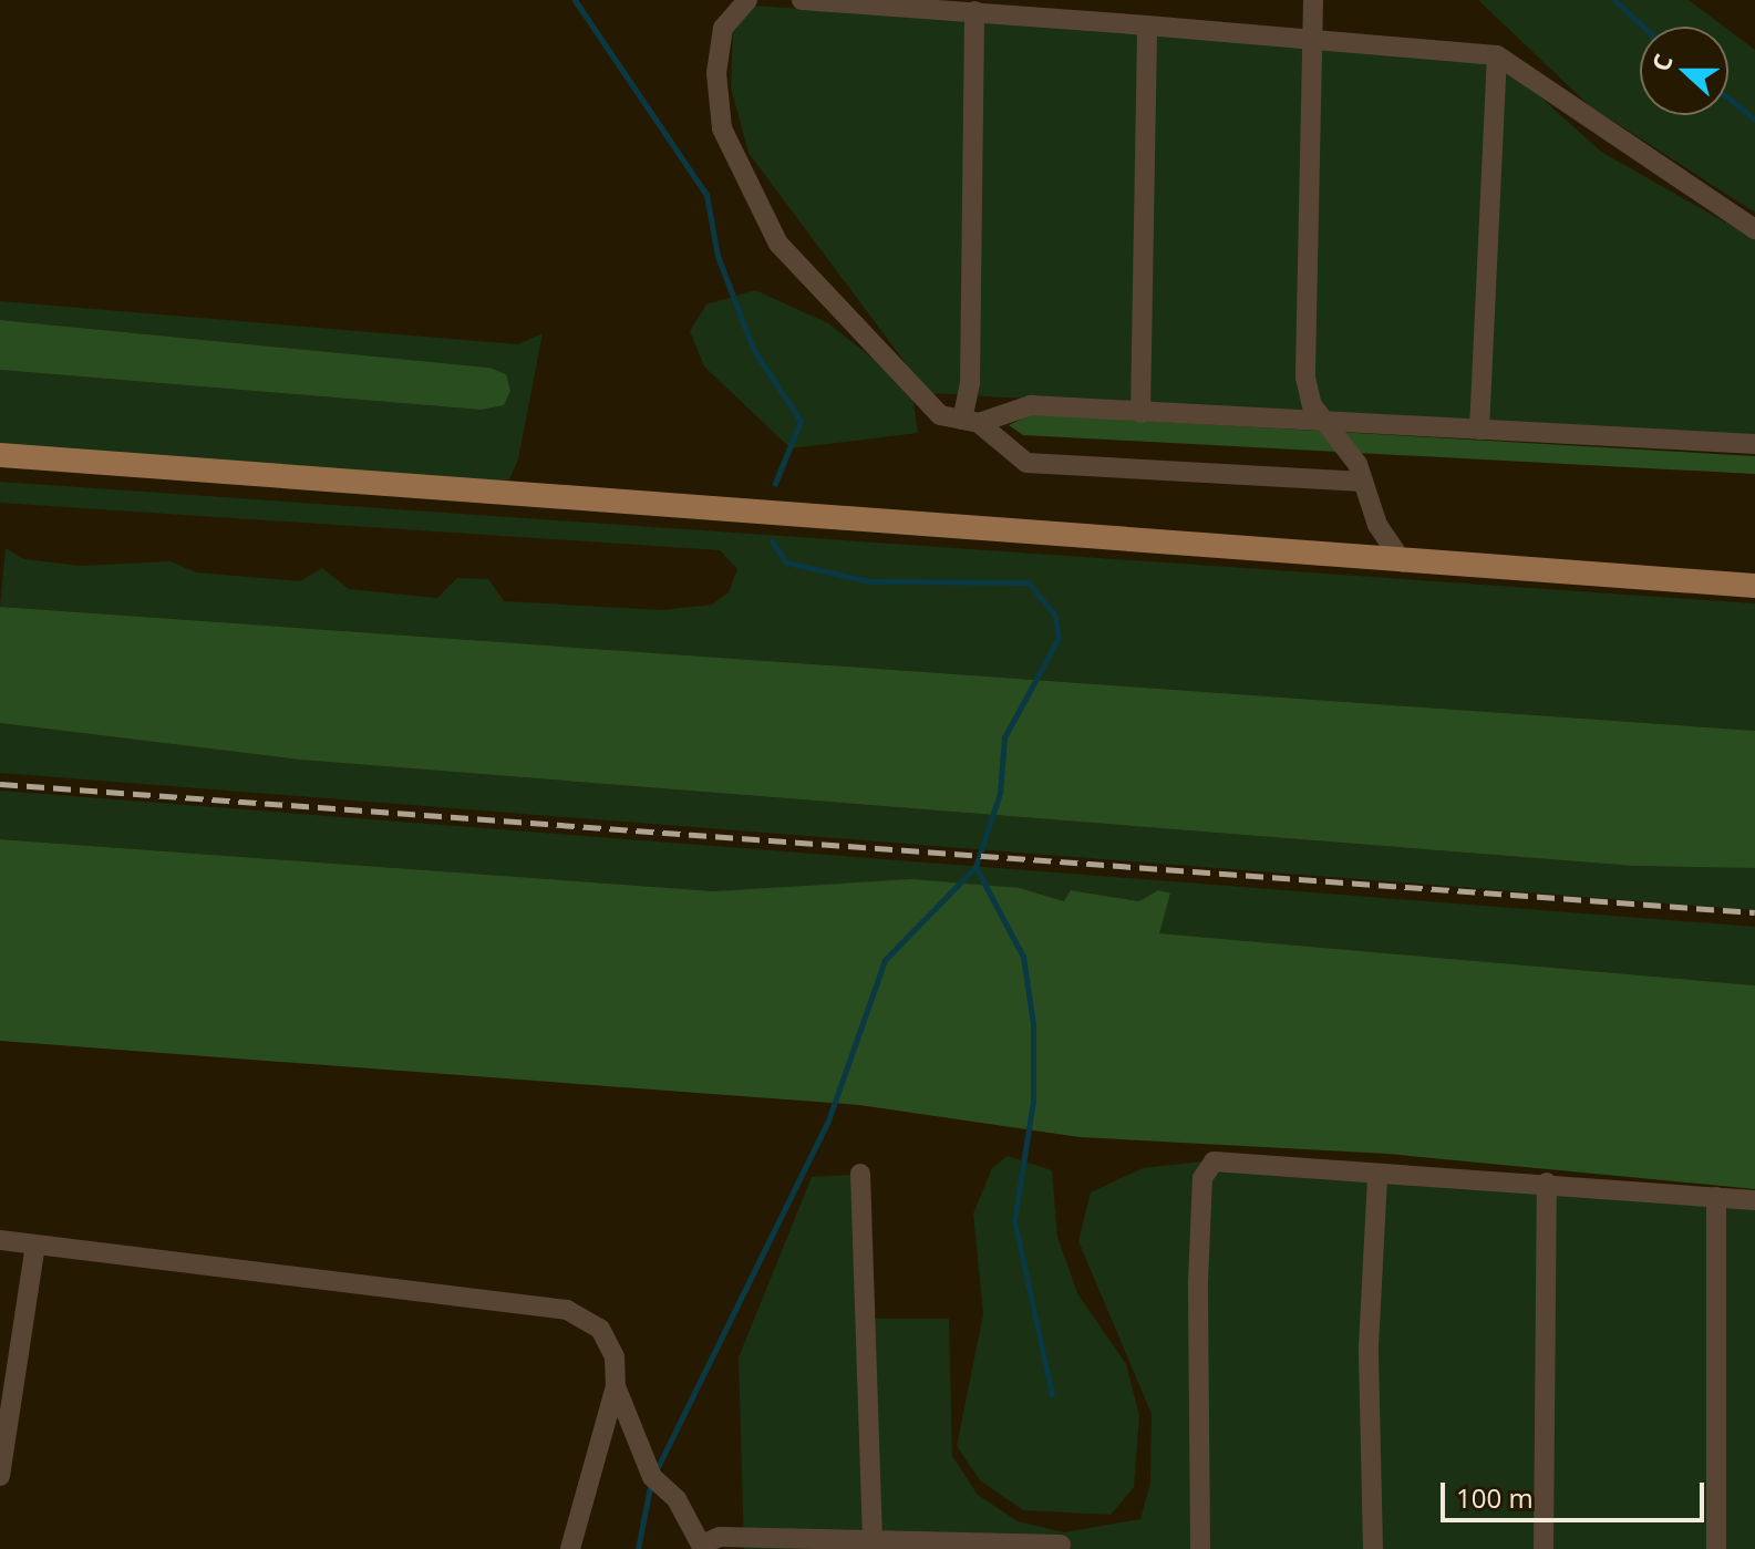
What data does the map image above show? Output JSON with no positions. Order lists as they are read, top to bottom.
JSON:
{
  "scale_bar": "100 m",
  "north": "left"
}
